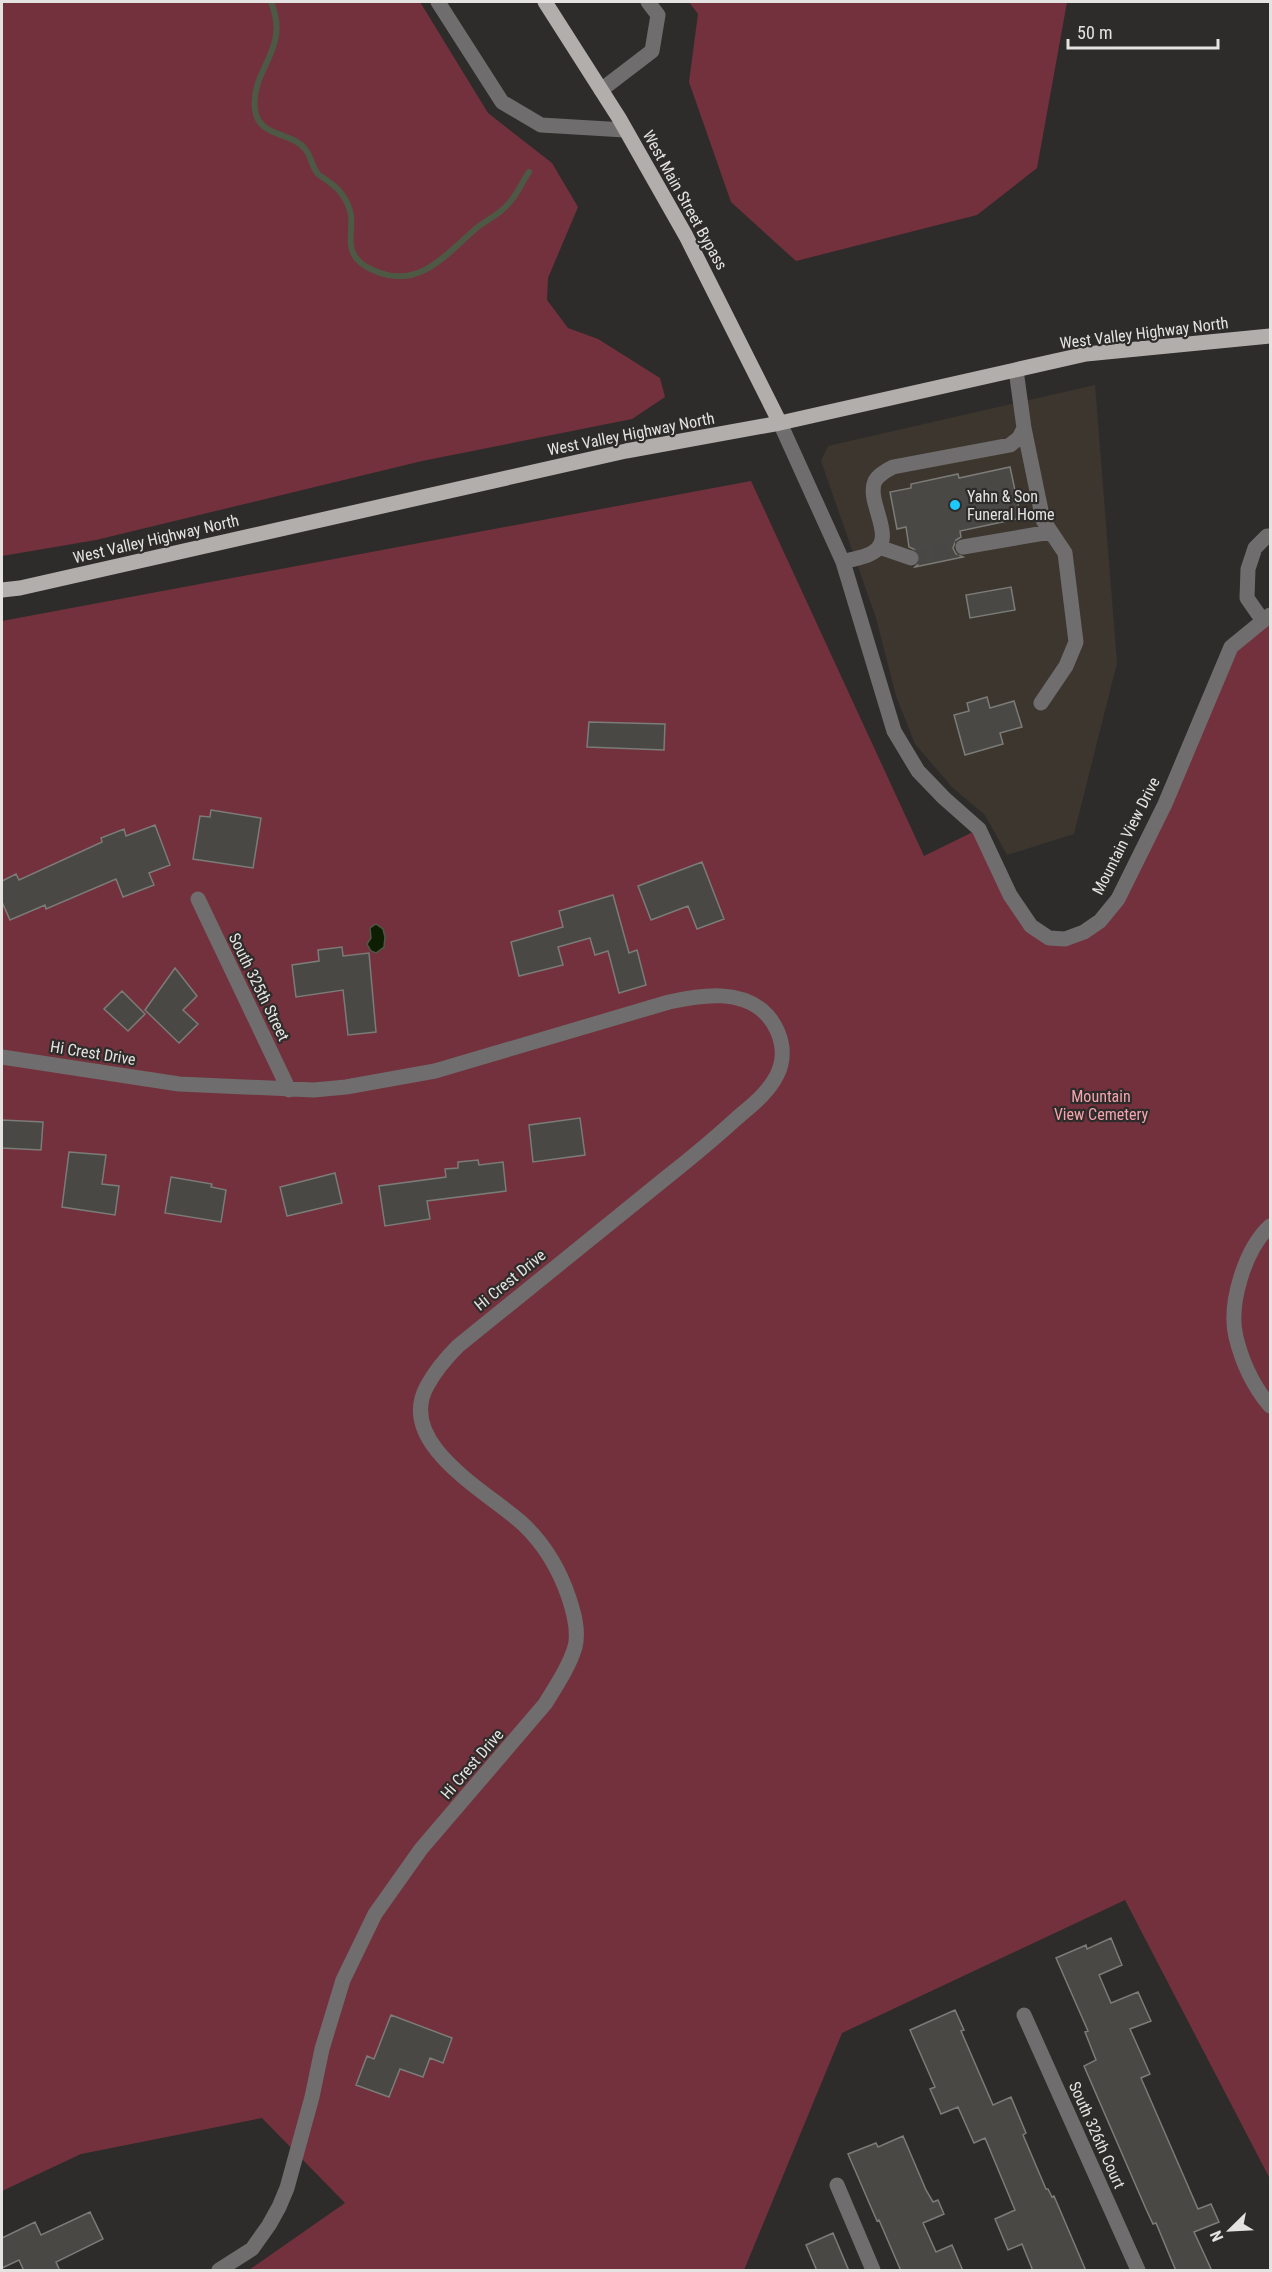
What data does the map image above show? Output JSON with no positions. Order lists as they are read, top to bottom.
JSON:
{
  "streets": {
    "main road": ["West Main Street Bypass", "West Valley Highway North"],
    "street": [
      "Mountain View Drive",
      "South 325th Street",
      "Hi Crest Drive",
      "South 326th Court"
    ]
  },
  "crossings": [
    ["West Main Street Bypass", "West Valley Highway North"],
    ["West Main Street Bypass", "Mountain View Drive"],
    ["West Valley Highway North", "Mountain View Drive"],
    ["South 325th Street", "Hi Crest Drive"]
  ],
  "parks": ["Mountain View Cemetery"],
  "places": ["Yahn & Son Funeral Home"],
  "scale_bar": "50 m",
  "north": "bottom left"
}
